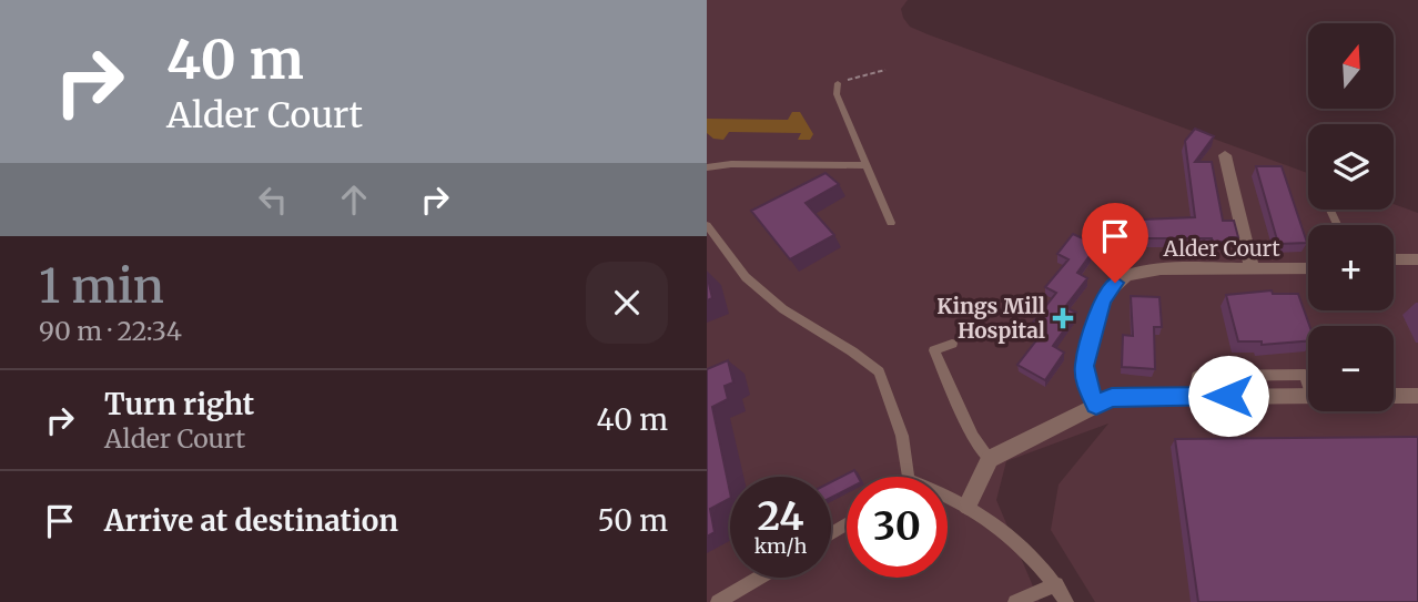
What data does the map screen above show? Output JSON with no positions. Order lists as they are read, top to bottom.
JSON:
{
  "streets": {
    "street": ["Alder Court"]
  },
  "places": {
    "health": ["Kings Mill Hospital"]
  },
  "north": "top",
  "page": {
    "turn": ["40 m", "Alder Court"],
    "map_buttons": ["+", "−"],
    "heading": ["1 min", "90 m · 22:34"],
    "list": [
      {
        "name": "Turn right",
        "note": "Alder Court",
        "value": "40 m"
      },
      {
        "name": "Arrive at destination",
        "value": "50 m"
      }
    ],
    "speed": "24 km/h",
    "limit": "30"
  }
}
